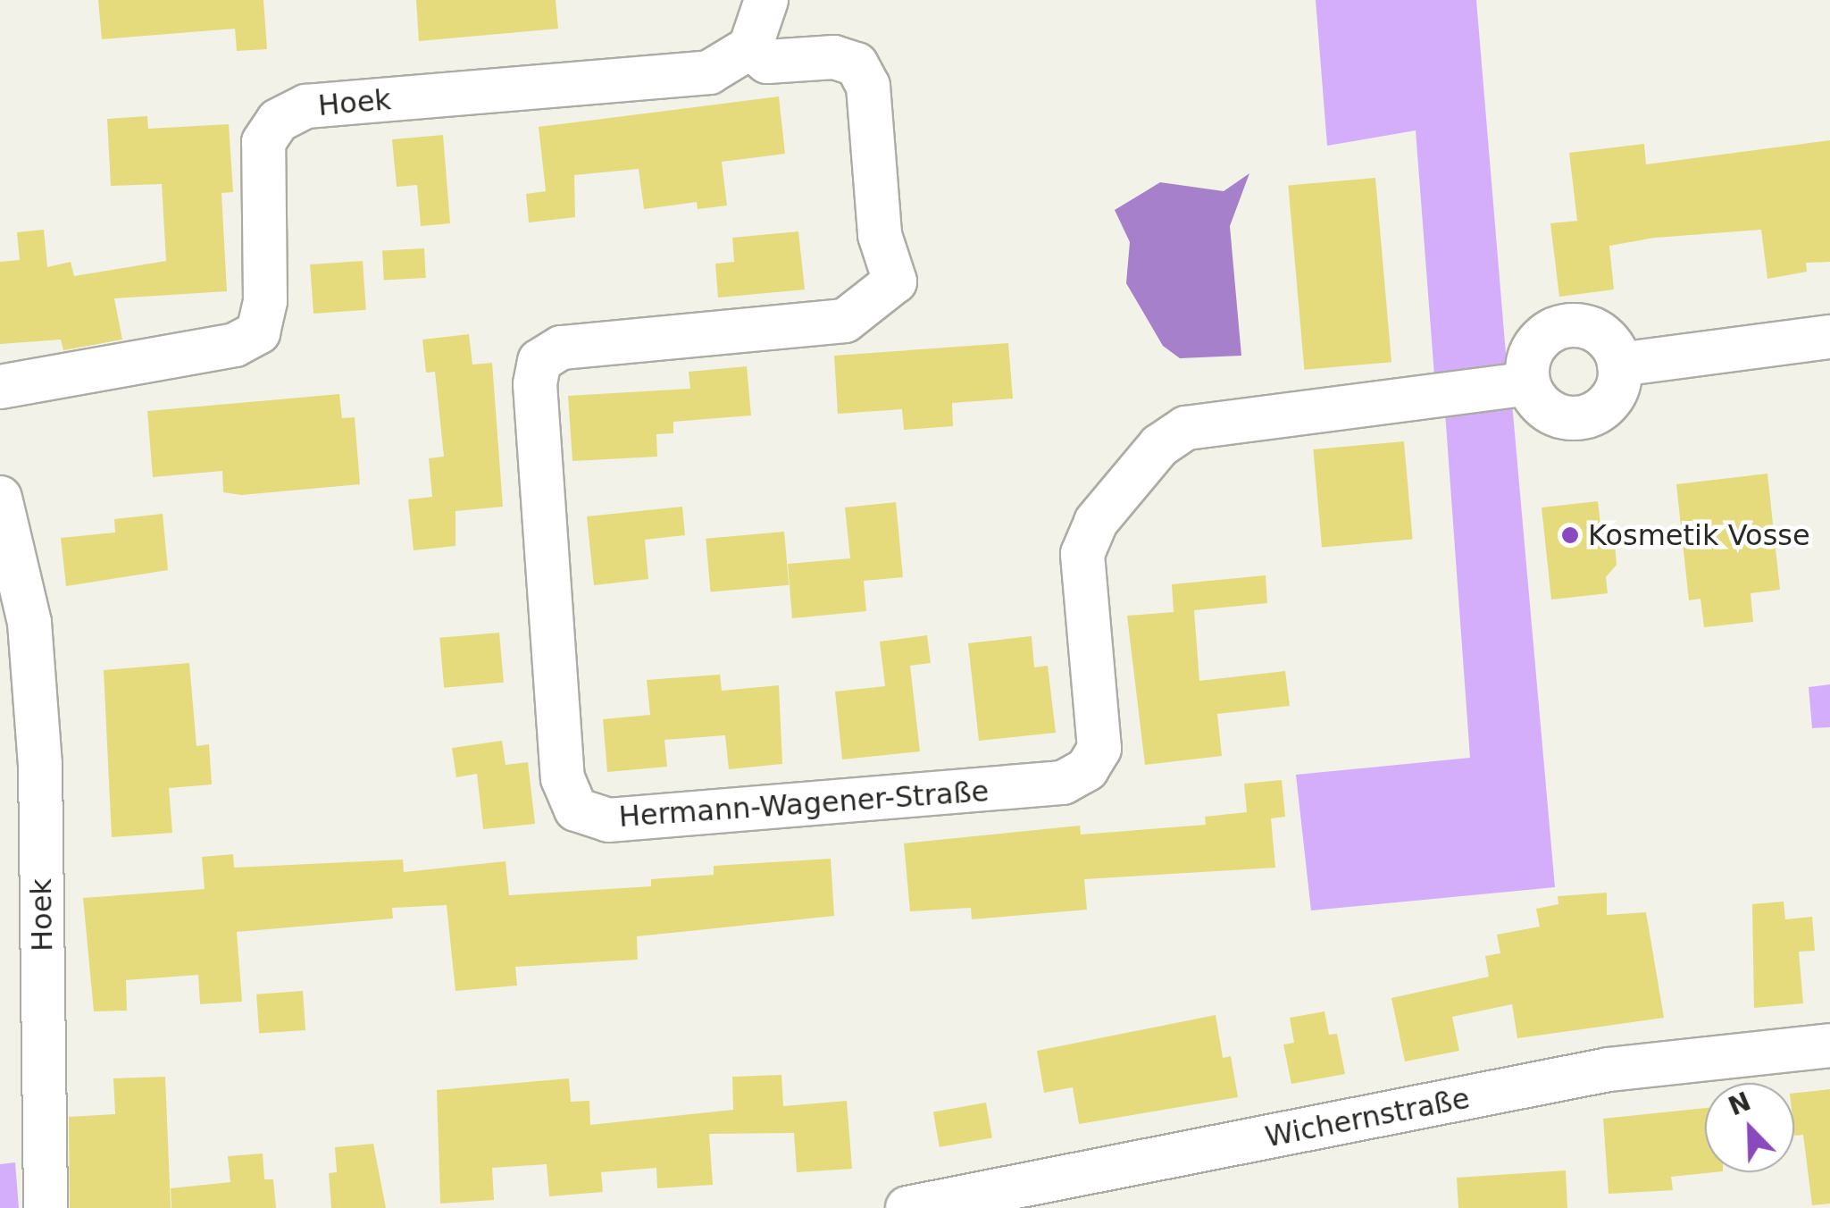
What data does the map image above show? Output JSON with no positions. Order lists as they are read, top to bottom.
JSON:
{
  "streets": {
    "street": ["Hoek", "Hermann-Wagener-Straße", "Wichernstraße"]
  },
  "crossings": [
    ["Hoek", "Hermann-Wagener-Straße"]
  ],
  "places": ["Kosmetik Vosse"],
  "north": "top left"
}
